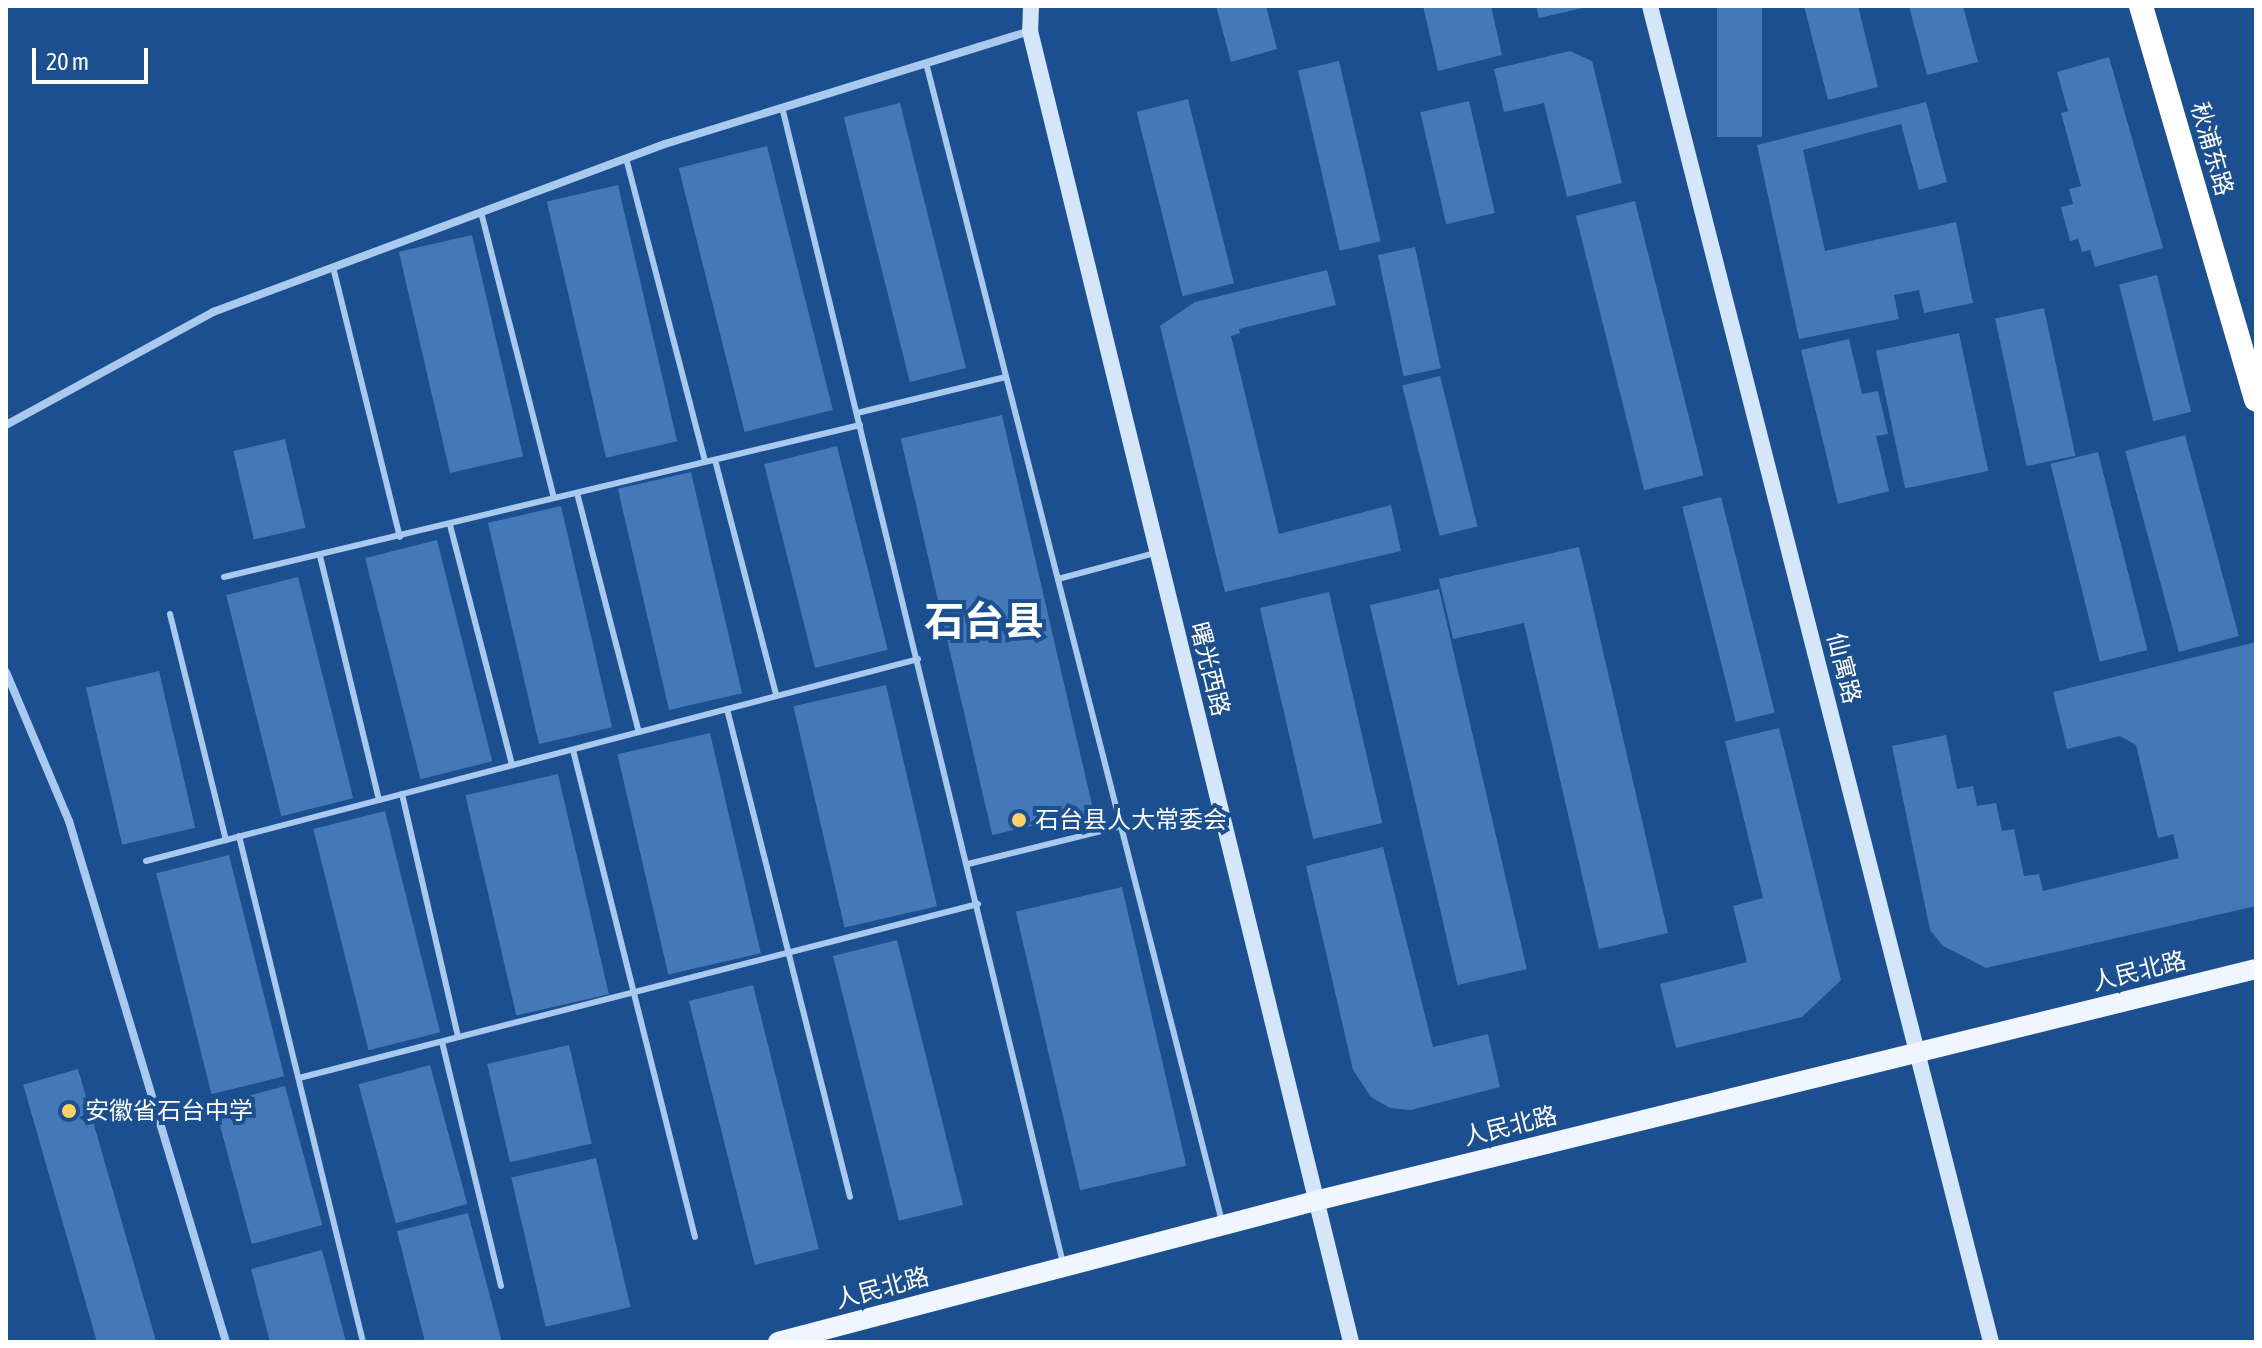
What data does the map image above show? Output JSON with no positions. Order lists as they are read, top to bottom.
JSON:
{
  "streets": {
    "highway": ["秋浦东路"],
    "main road": ["仙寓路", "曙光西路", "人民北路"]
  },
  "crossings": [
    ["仙寓路", "人民北路"],
    ["曙光西路", "人民北路"]
  ],
  "districts": ["石台县"],
  "places": ["石台县人大常委会", "安徽省石台中学"],
  "scale_bar": "20 m"
}
